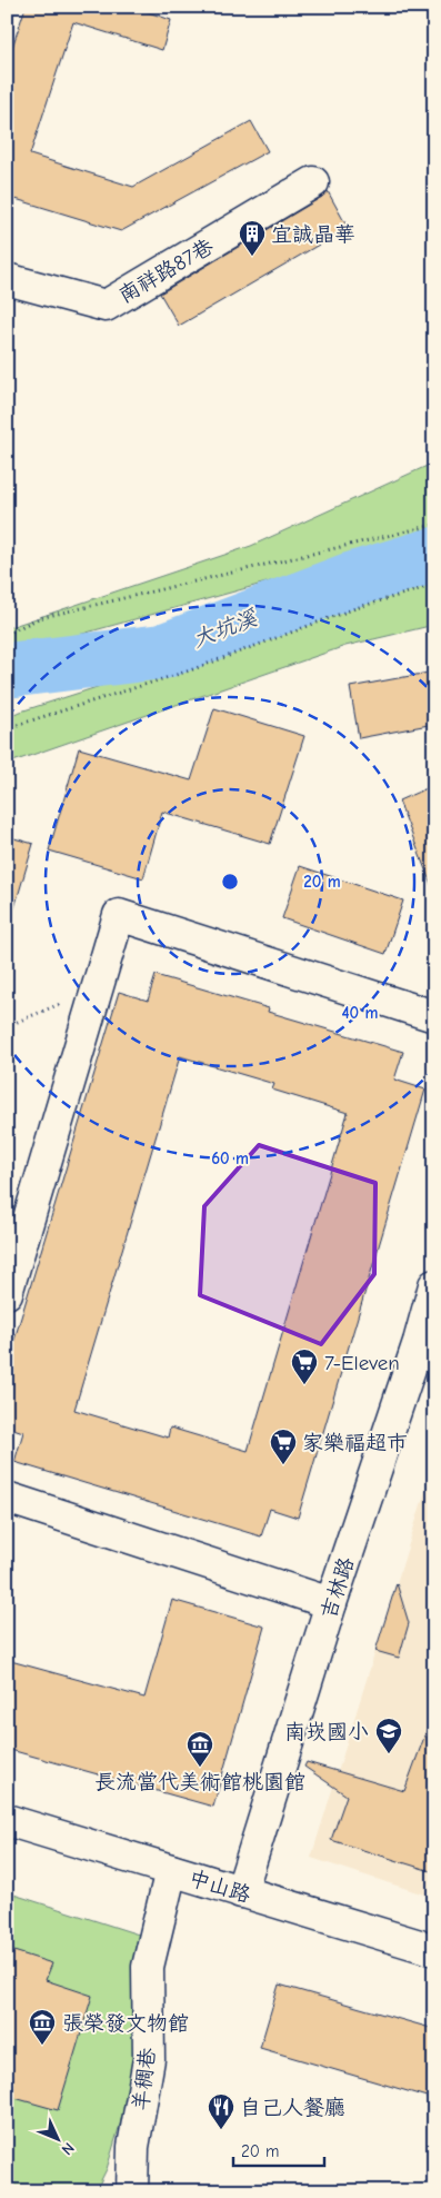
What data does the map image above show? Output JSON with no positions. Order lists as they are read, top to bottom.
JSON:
{
  "streets": {
    "street": [
      "南祥路87巷",
      "吉林路",
      "中山路",
      "羊稠巷"
    ]
  },
  "crossings": [
    ["吉林路", "中山路"],
    ["中山路", "羊稠巷"]
  ],
  "water": ["大坑溪"],
  "places": {
    "building": ["宜誠晶華"],
    "supermarket": ["7-Eleven", "家樂福超市"],
    "school or university": ["南崁國小"],
    "museum": ["長流當代美術館桃園館", "張榮發文物館"],
    "restaurant": ["自己人餐廳"]
  },
  "scale_bar": "20 m",
  "north": "bottom right",
  "rings": ["20 m", "40 m", "60 m"]
}
